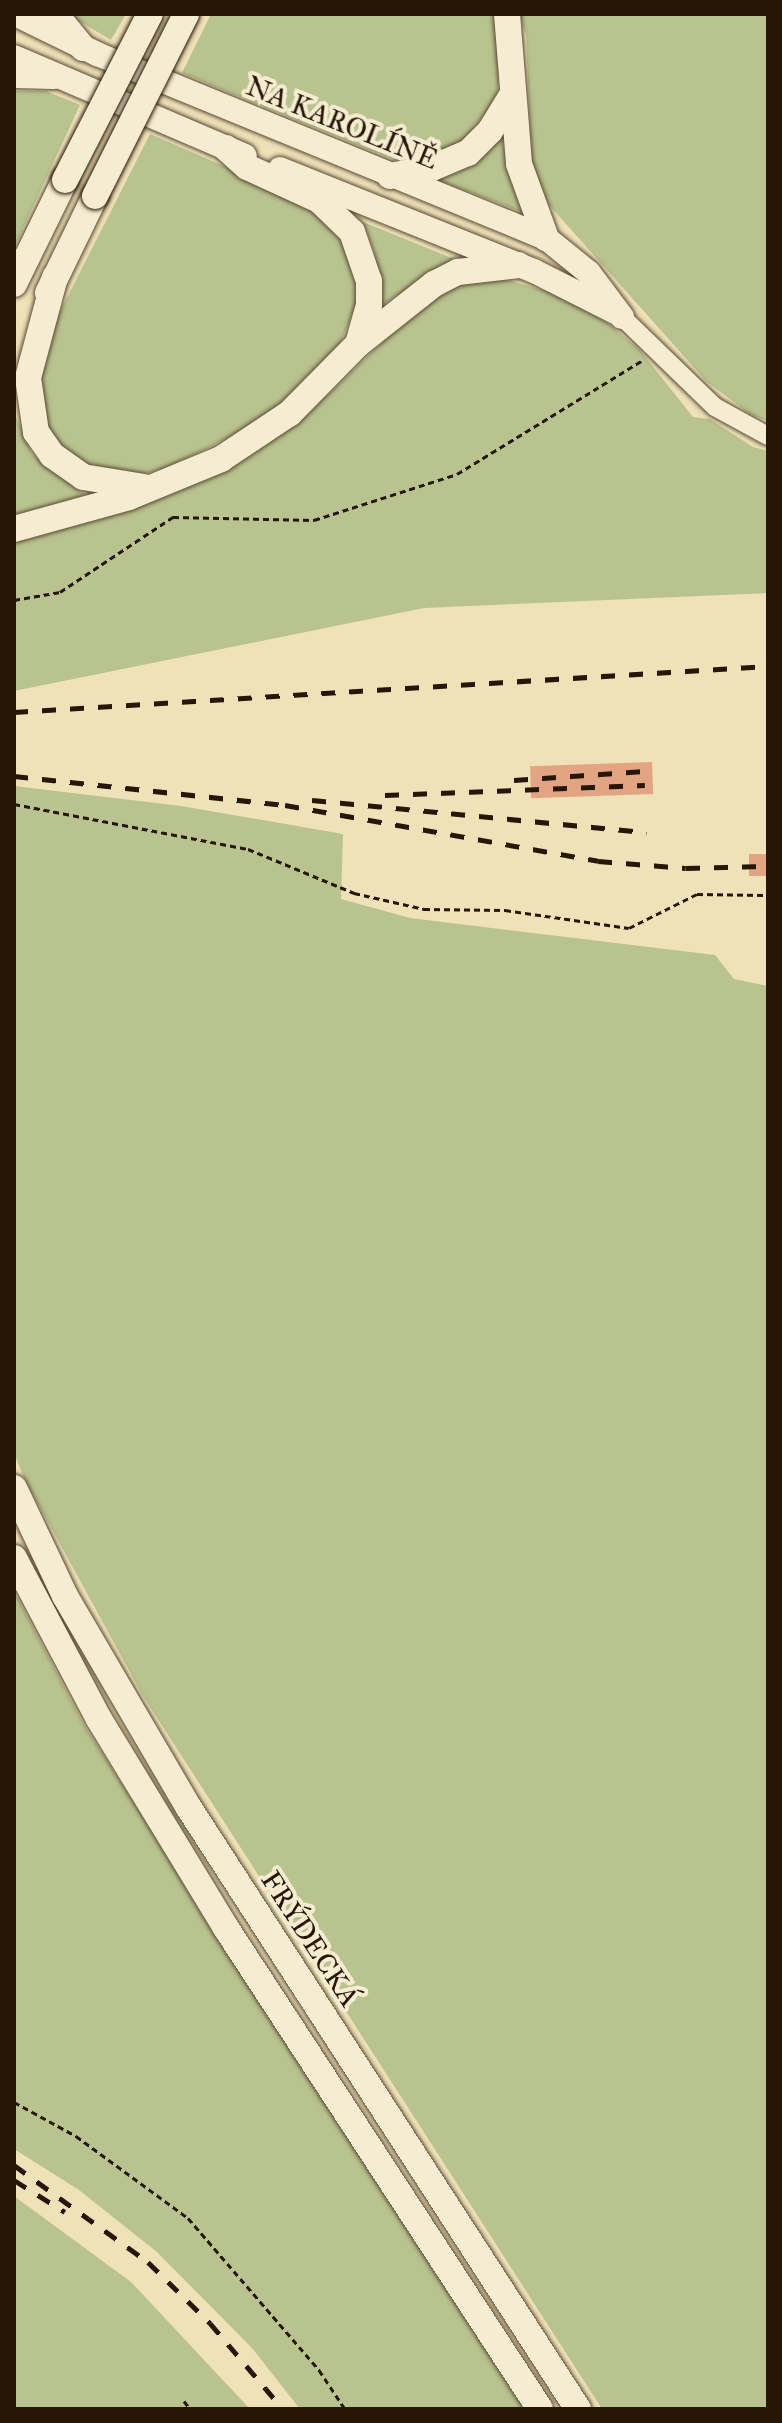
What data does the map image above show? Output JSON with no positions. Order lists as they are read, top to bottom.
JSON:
{
  "streets": {
    "main road": ["FRÝDECKÁ"],
    "street": ["NA KAROLÍNĚ"]
  }
}
